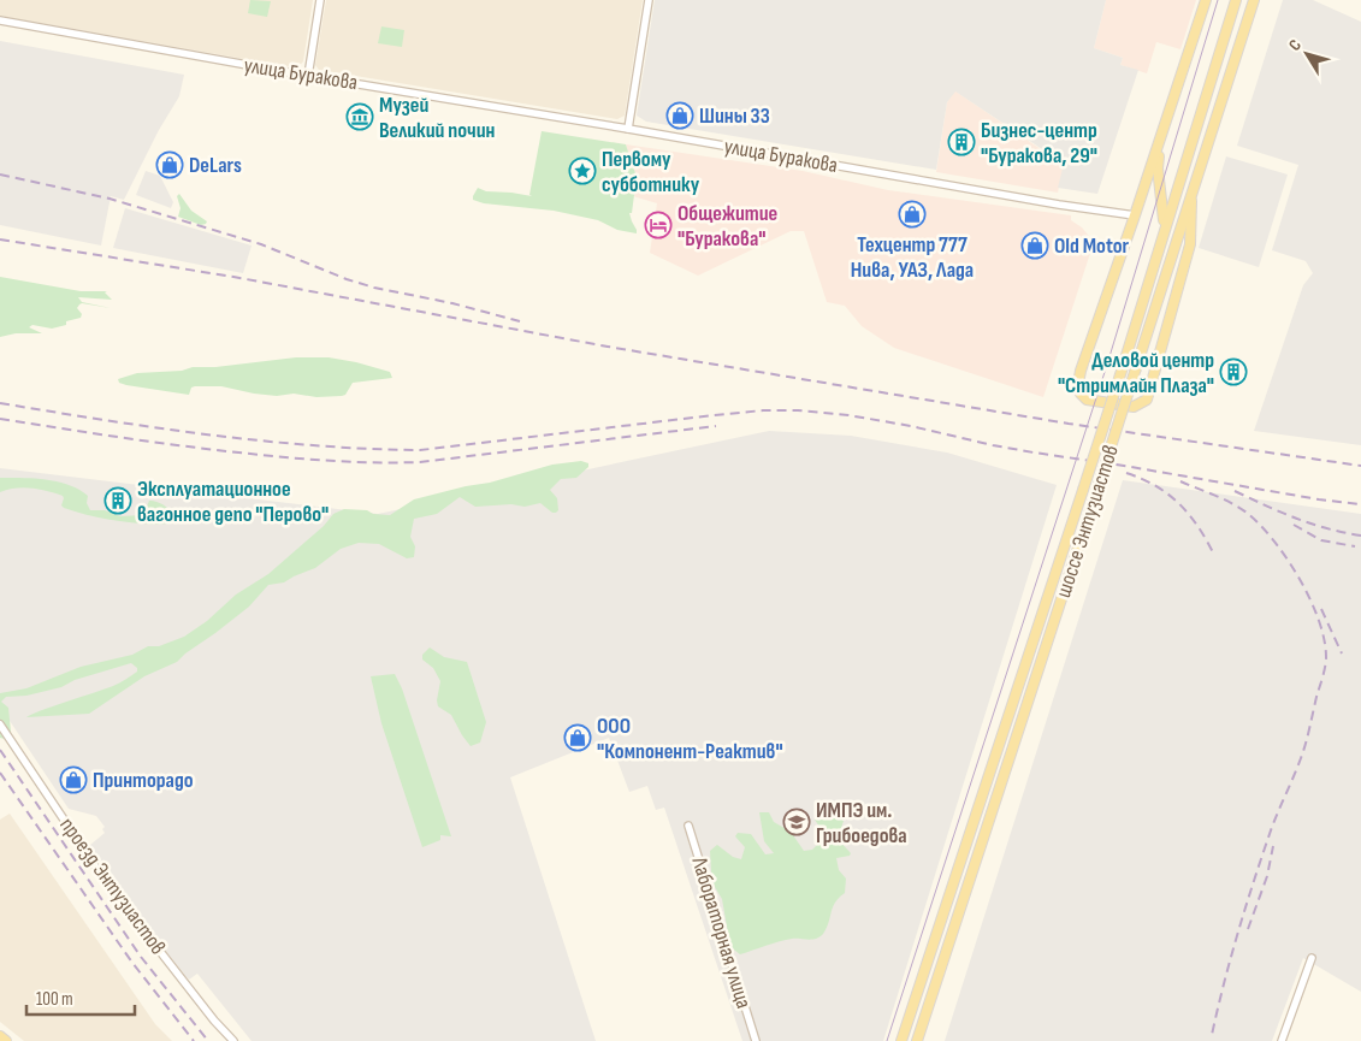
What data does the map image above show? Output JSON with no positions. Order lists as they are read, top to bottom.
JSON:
{
  "streets": {
    "main road": ["шоссе Энтузиастов"],
    "street": ["улица Буракова", "проезд Энтузиастов", "Лабораторная улица"]
  },
  "places": {
    "shop": [
      "Шины 33",
      "DeLars",
      "Техцентр 777 Нива, УАЗ, Лада",
      "Old Motor",
      "ООО \"Компонент-Реактив\"",
      "Принторадо"
    ],
    "museum": ["Музей Великий почин"],
    "building": ["Бизнес-центр \"Буракова, 29\"", "Деловой центр \"Стримлайн Плаза\"", "Эксплуатационное вагонное депо \"Перово\""],
    "place": ["Первому субботнику"],
    "hotel": ["Общежитие \"Буракова\""],
    "school or university": ["ИМПЭ им. Грибоедова"]
  },
  "scale_bar": "100 m",
  "north": "top left"
}
